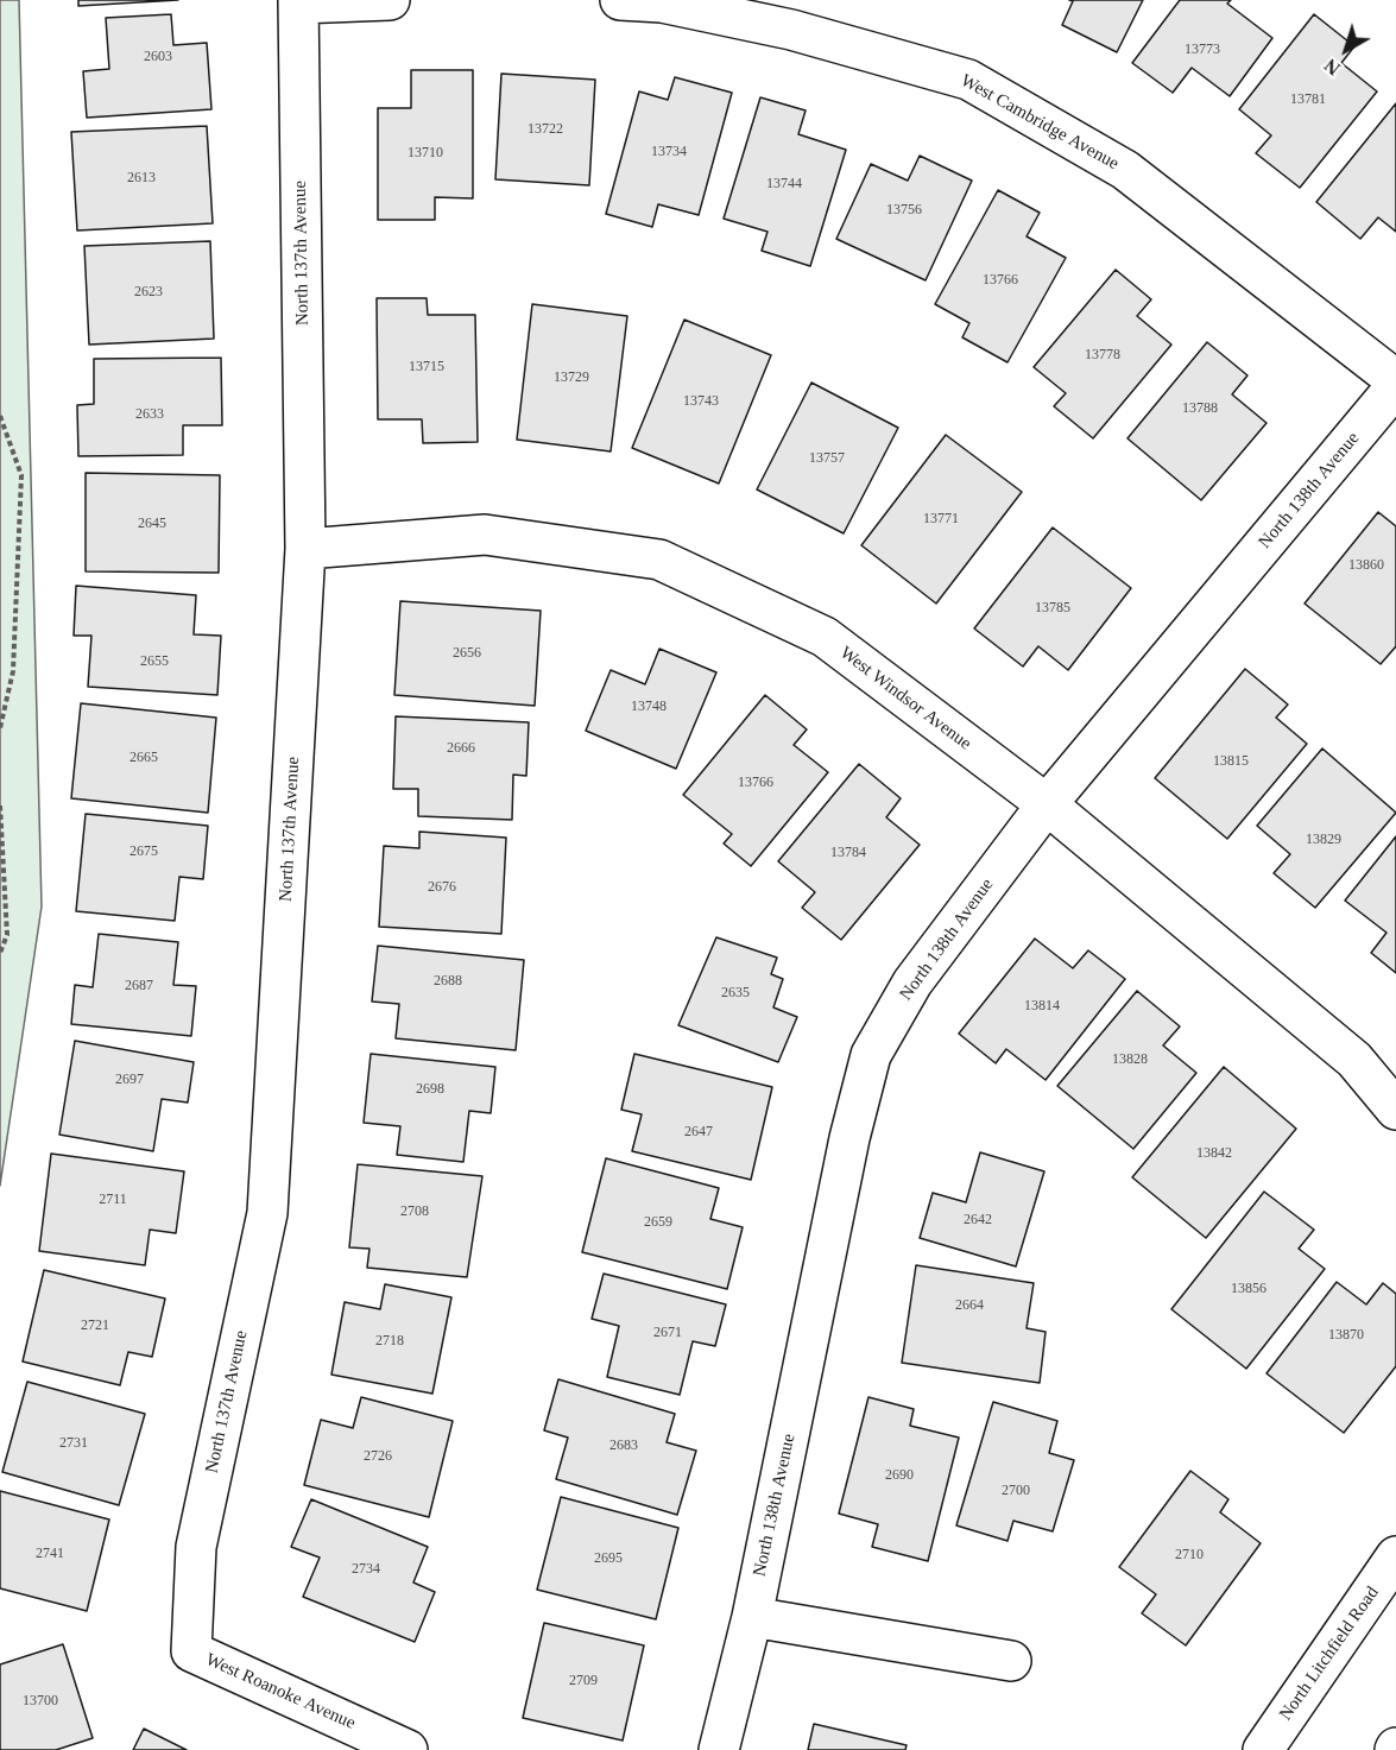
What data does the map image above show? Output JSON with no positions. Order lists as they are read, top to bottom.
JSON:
{
  "streets": {
    "street": [
      "West Cambridge Avenue",
      "North 137th Avenue",
      "North 138th Avenue",
      "West Windsor Avenue",
      "North Litchfield Road",
      "West Roanoke Avenue"
    ]
  },
  "crossings": [
    ["North 137th Avenue", "West Windsor Avenue"],
    ["North 137th Avenue", "West Roanoke Avenue"],
    ["North 138th Avenue", "West Windsor Avenue"]
  ],
  "house_numbers": [
    "13773",
    "2603",
    "13781",
    "13722",
    "13734",
    "13710",
    "2613",
    "13744",
    "13756",
    "13766",
    "2623",
    "13778",
    "13715",
    "13729",
    "13743",
    "13788",
    "2633",
    "13757",
    "13771",
    "2645",
    "13860",
    "13785",
    "2656",
    "2655",
    "13748",
    "2666",
    "2665",
    "13815",
    "13766",
    "13829",
    "2675",
    "13784",
    "2676",
    "2688",
    "2687",
    "2635",
    "13814",
    "13828",
    "2697",
    "2698",
    "2647",
    "13842",
    "2711",
    "2708",
    "2642",
    "2659",
    "13856",
    "2664",
    "2721",
    "2671",
    "13870",
    "2718",
    "2731",
    "2683",
    "2726",
    "2690",
    "2700",
    "2741",
    "2710",
    "2695",
    "2734",
    "2709",
    "13700"
  ],
  "north": "bottom left"
}
